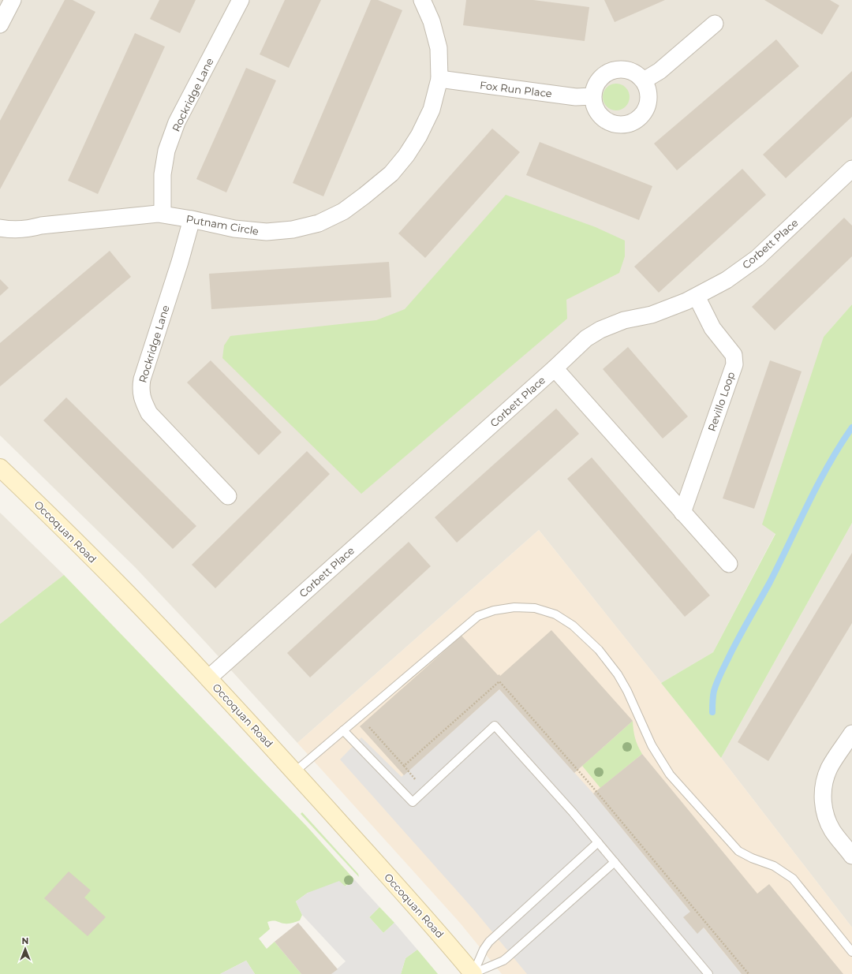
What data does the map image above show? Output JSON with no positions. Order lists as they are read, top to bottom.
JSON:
{
  "streets": {
    "main road": ["Occoquan Road"],
    "street": [
      "Fox Run Place",
      "Rockridge Lane",
      "Putnam Circle",
      "Corbett Place",
      "Revillo Loop"
    ]
  },
  "crossings": [
    ["Fox Run Place", "Putnam Circle"],
    ["Rockridge Lane", "Putnam Circle"],
    ["Corbett Place", "Revillo Loop"],
    ["Corbett Place", "Occoquan Road"]
  ],
  "north": "top"
}
